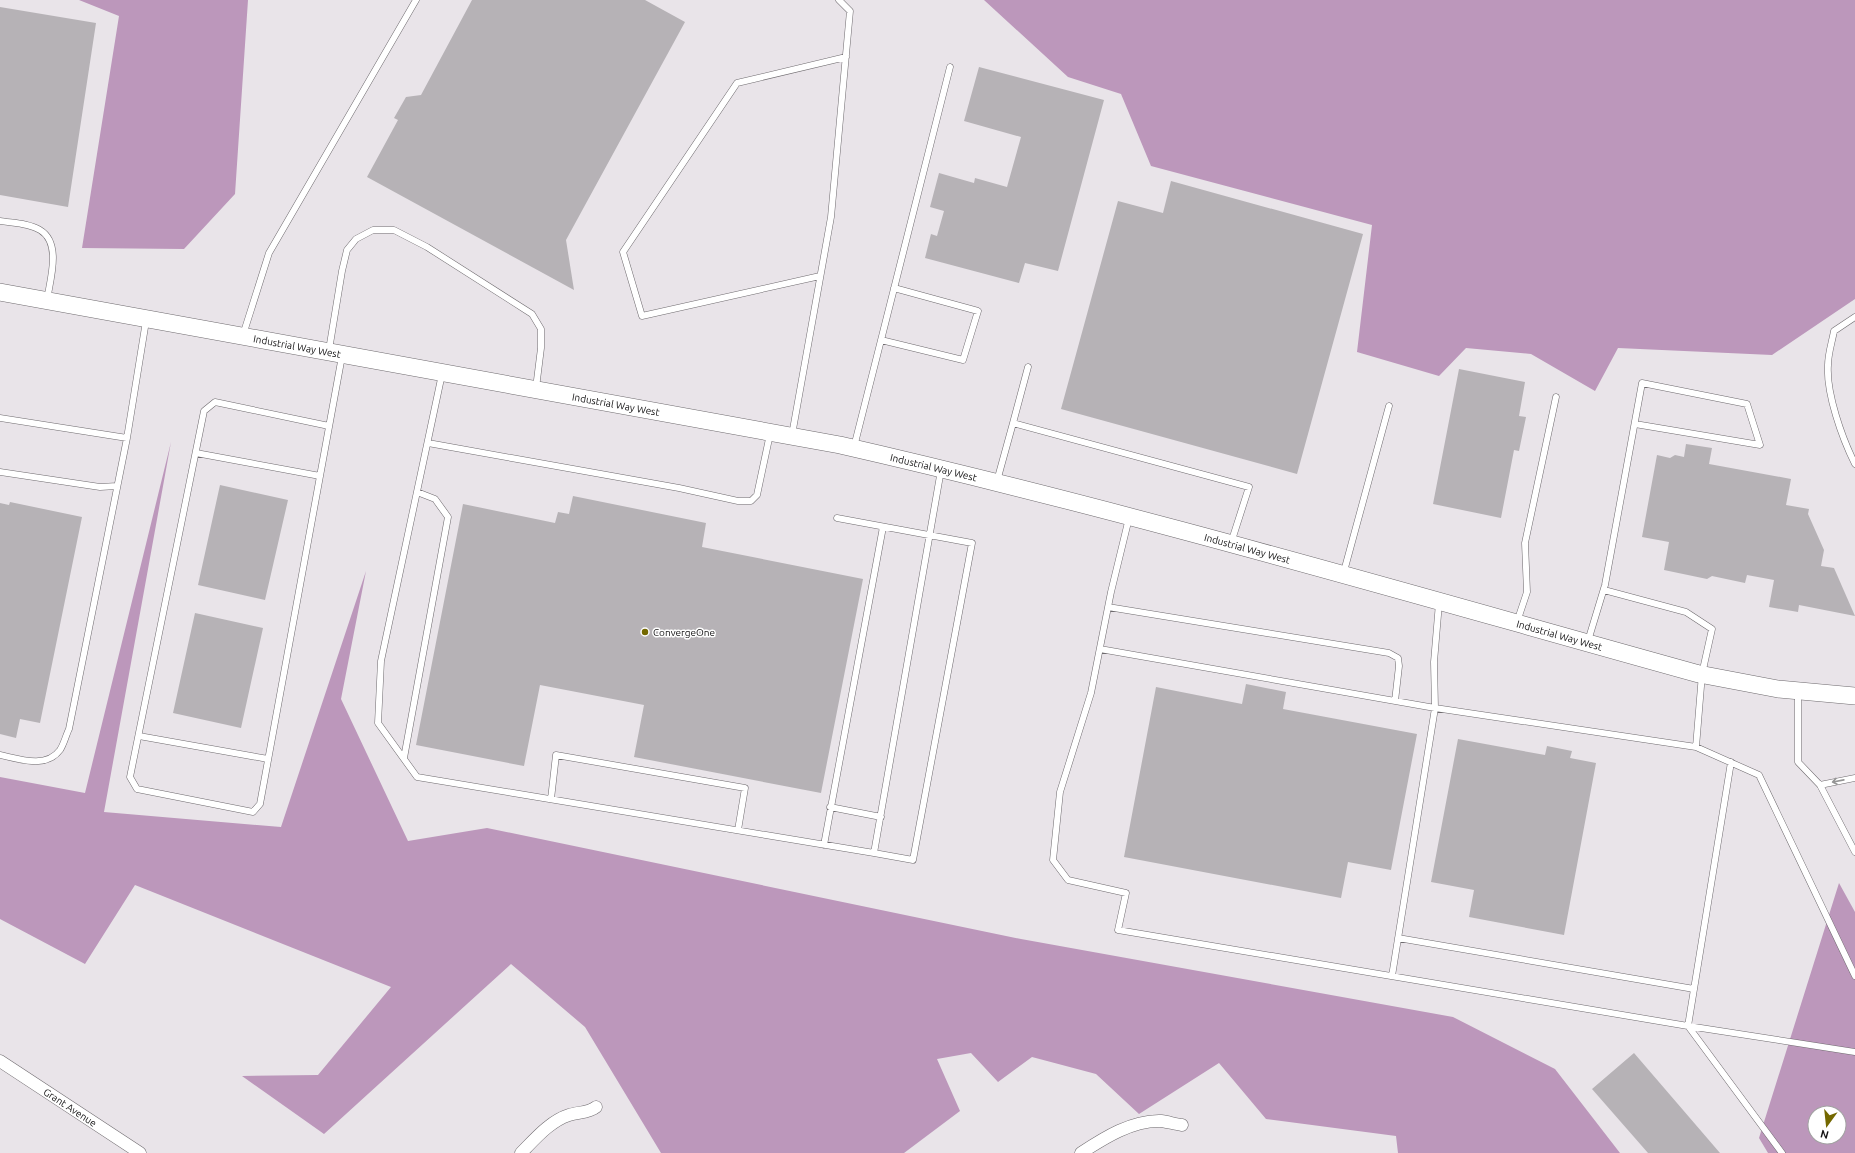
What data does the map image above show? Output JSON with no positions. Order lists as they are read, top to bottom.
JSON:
{
  "streets": {
    "street": ["Industrial Way West", "Grant Avenue"]
  },
  "places": ["ConvergeOne"],
  "north": "bottom"
}
